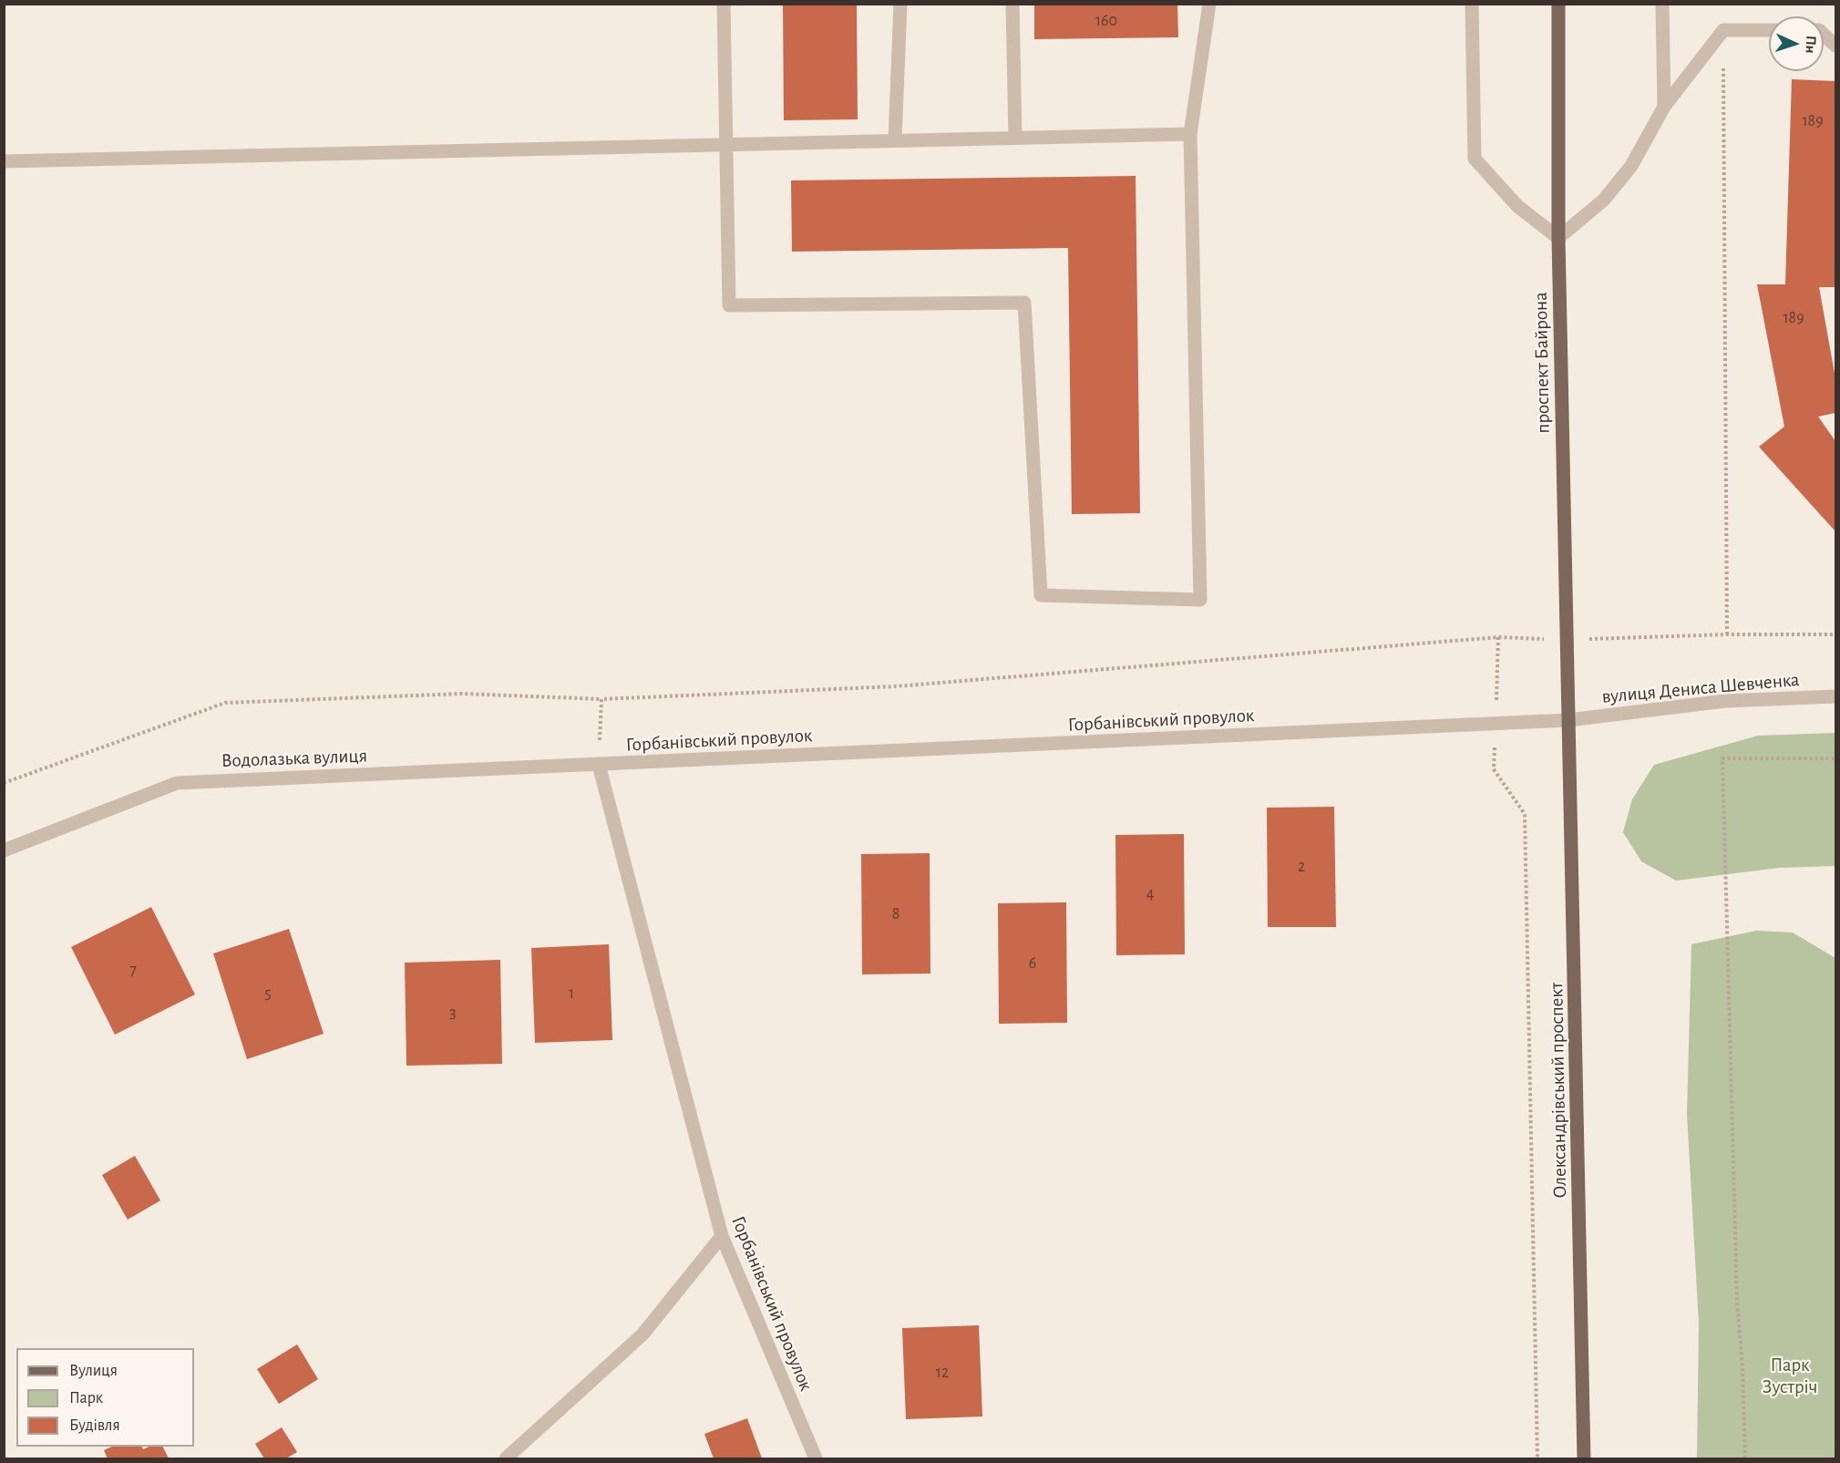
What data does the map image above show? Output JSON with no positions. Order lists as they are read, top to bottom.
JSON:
{
  "streets": {
    "main road": ["проспект Байрона", "Олександрівський проспект"],
    "street": ["вулиця Дениса Шевченка", "Горбанівський провулок", "Водолазька вулиця"]
  },
  "crossings": [
    ["проспект Байрона", "вулиця Дениса Шевченка"],
    ["проспект Байрона", "Горбанівський провулок"],
    ["проспект Байрона", "Олександрівський проспект"],
    ["вулиця Дениса Шевченка", "Горбанівський провулок"],
    ["вулиця Дениса Шевченка", "Олександрівський проспект"],
    ["Горбанівський провулок", "Водолазька вулиця"],
    ["Горбанівський провулок", "Олександрівський проспект"]
  ],
  "parks": ["Парк Зустріч"],
  "house_numbers": [
    "160",
    "189",
    "189",
    "2",
    "4",
    "8",
    "6",
    "7",
    "5",
    "1",
    "3",
    "12"
  ],
  "legend": ["Вулиця", "Парк", "Будівля"],
  "north": "right"
}
